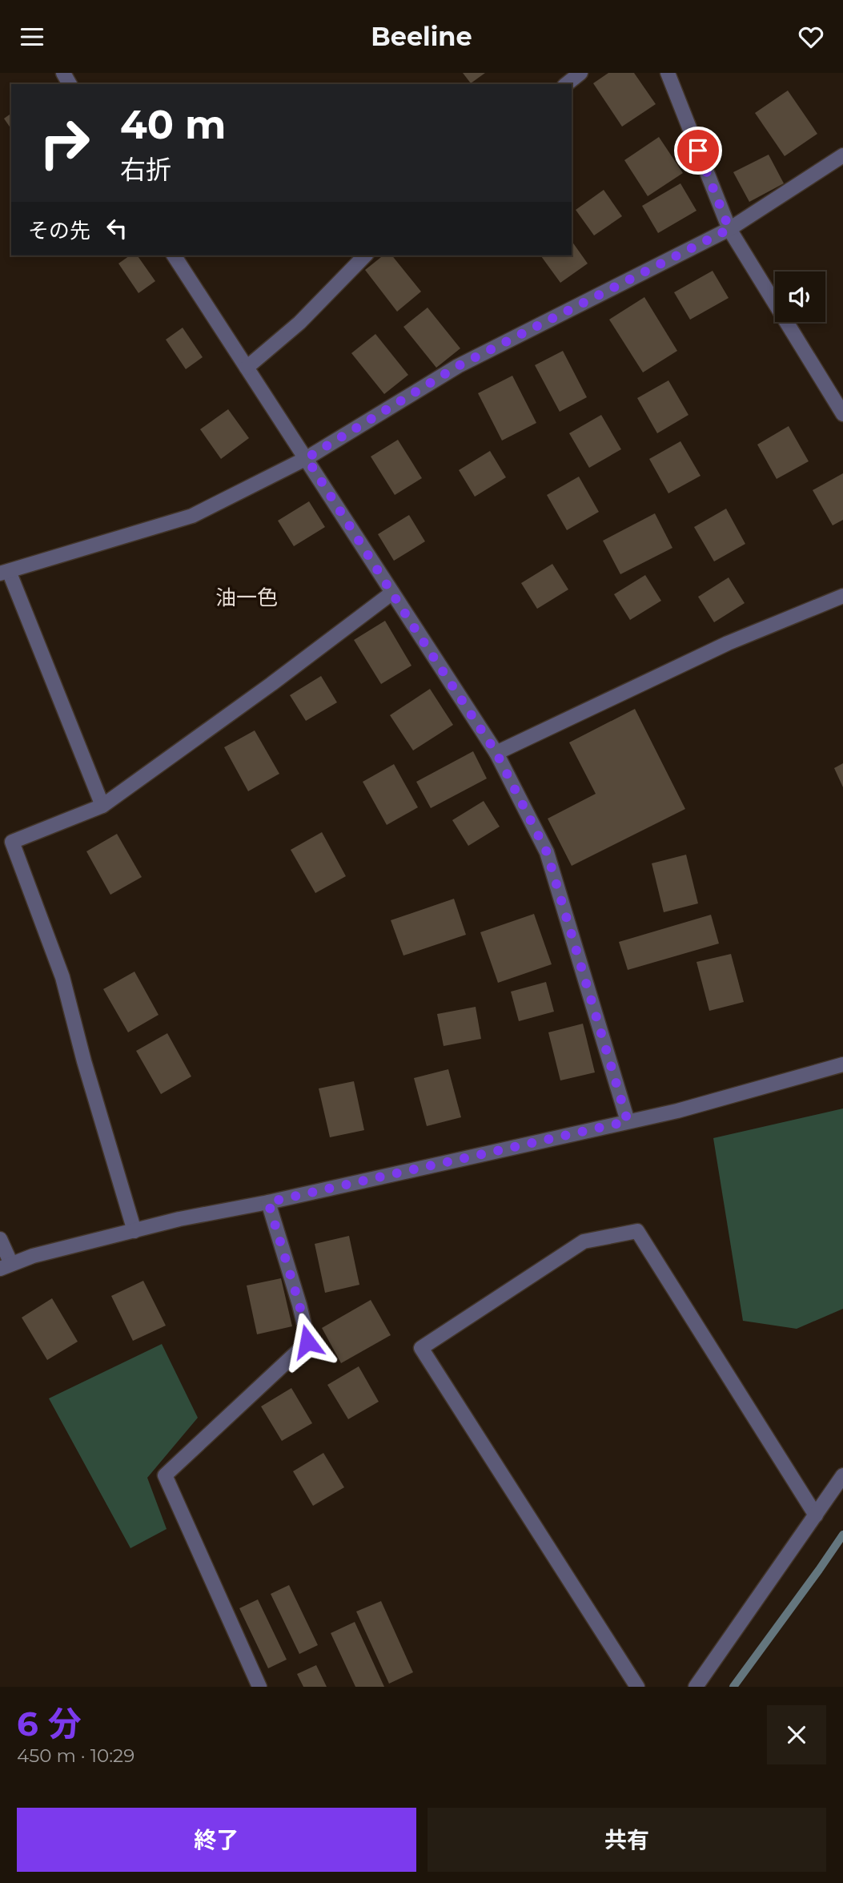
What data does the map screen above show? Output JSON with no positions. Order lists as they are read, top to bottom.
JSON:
{
  "districts": ["油一色"],
  "page": {
    "header": "Beeline",
    "turn": ["40 m", "右折"],
    "then": "その先",
    "heading": ["6 分", "450 m · 10:29"],
    "buttons": ["終了", "共有"]
  }
}
